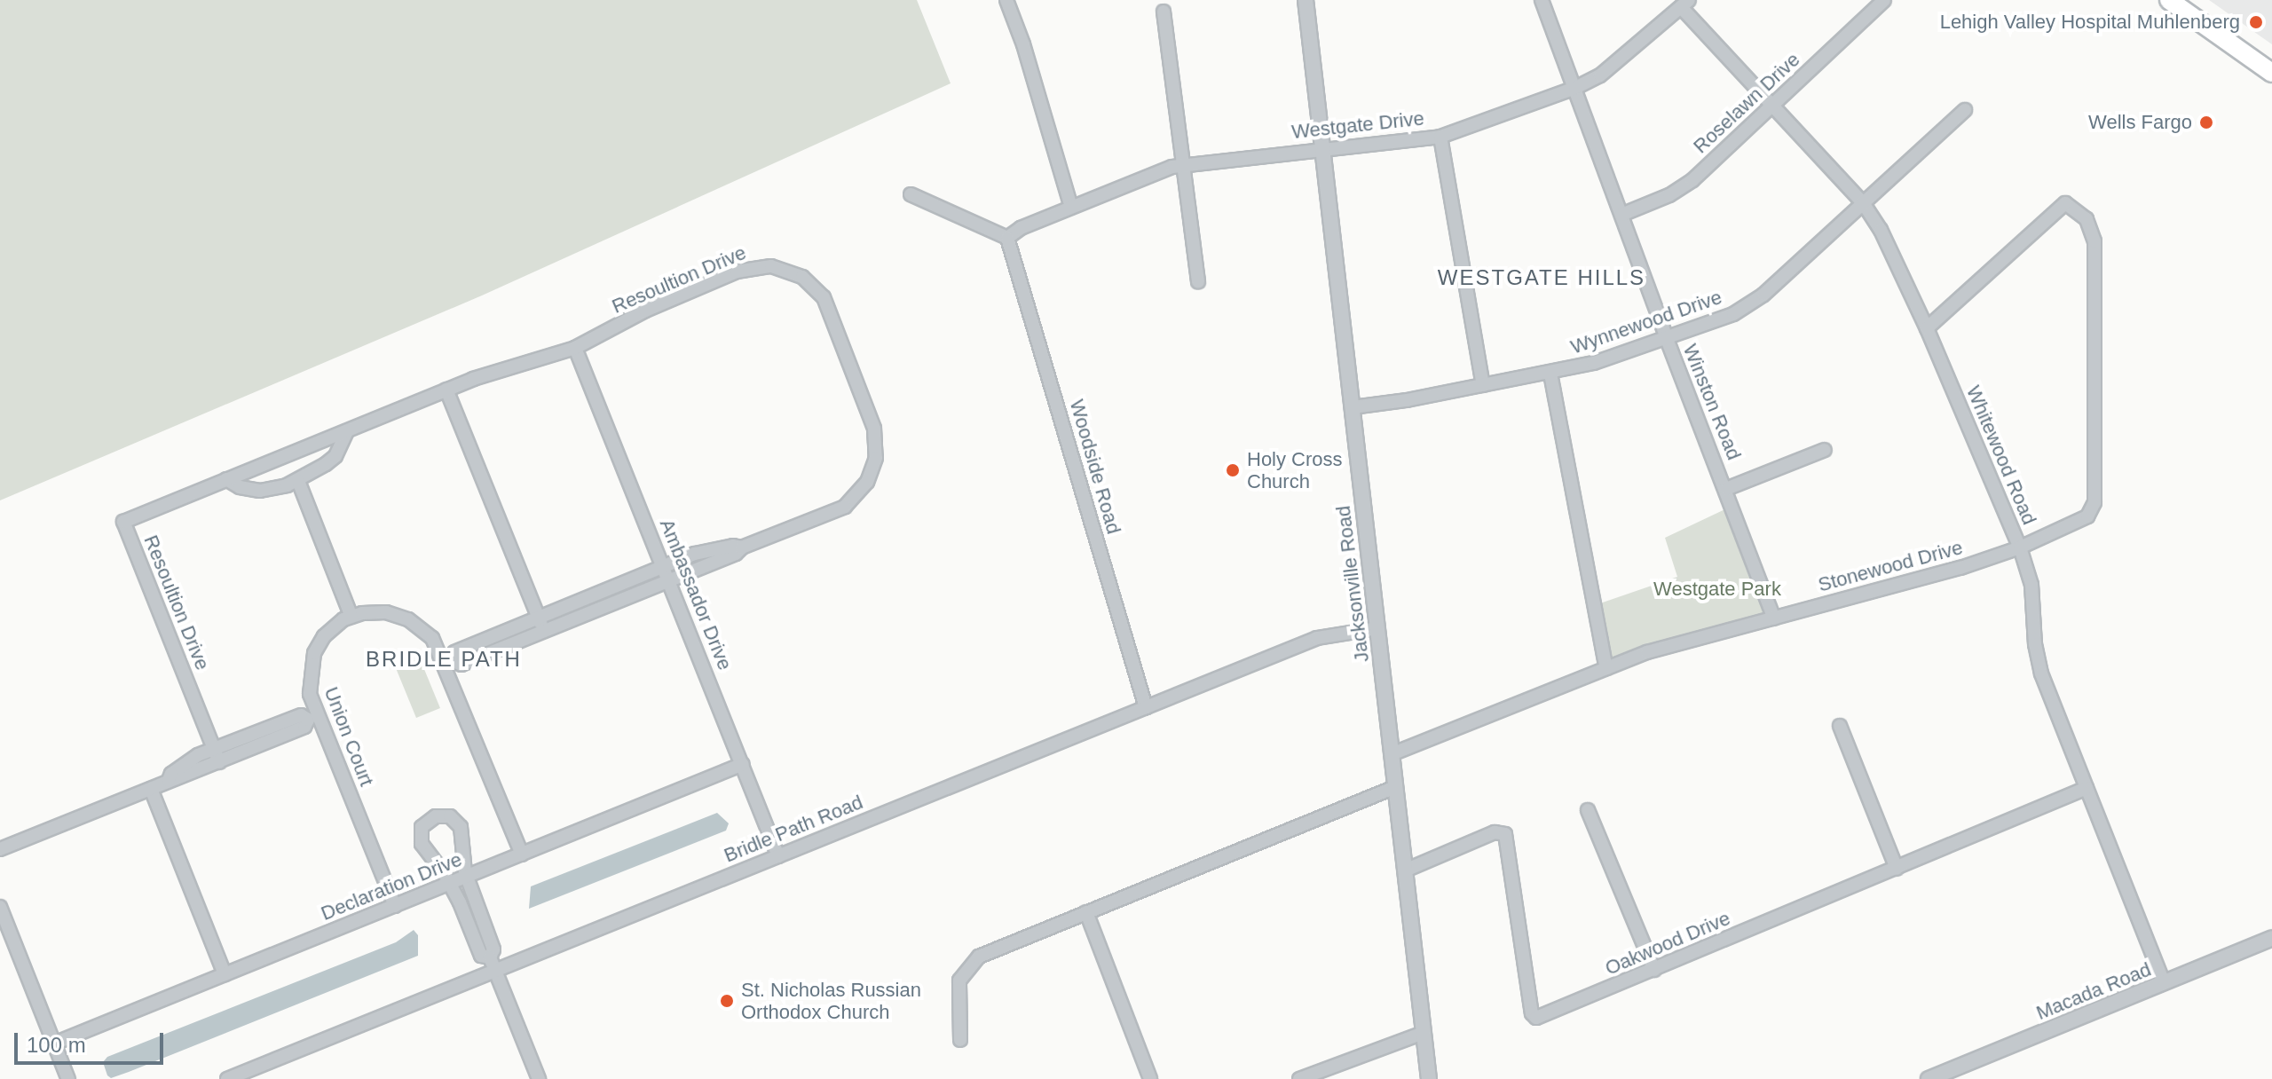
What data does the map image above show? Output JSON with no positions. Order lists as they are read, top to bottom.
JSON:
{
  "streets": {
    "street": [
      "Roselawn Drive",
      "Westgate Drive",
      "Resoultion Drive",
      "Wynnewood Drive",
      "Winston Road",
      "Whitewood Road",
      "Woodside Road",
      "Stonewood Drive",
      "Jacksonville Road",
      "Ambassador Drive",
      "Union Court",
      "Bridle Path Road",
      "Declaration Drive",
      "Oakwood Drive",
      "Macada Road"
    ]
  },
  "crossings": [
    ["Roselawn Drive", "Winston Road"],
    ["Roselawn Drive", "Whitewood Road"],
    ["Westgate Drive", "Winston Road"],
    ["Westgate Drive", "Whitewood Road"],
    ["Westgate Drive", "Woodside Road"],
    ["Westgate Drive", "Jacksonville Road"],
    ["Resoultion Drive", "Ambassador Drive"],
    ["Wynnewood Drive", "Winston Road"],
    ["Wynnewood Drive", "Whitewood Road"],
    ["Wynnewood Drive", "Jacksonville Road"],
    ["Winston Road", "Stonewood Drive"],
    ["Whitewood Road", "Stonewood Drive"],
    ["Whitewood Road", "Oakwood Drive"],
    ["Whitewood Road", "Macada Road"],
    ["Woodside Road", "Bridle Path Road"],
    ["Stonewood Drive", "Jacksonville Road"],
    ["Jacksonville Road", "Bridle Path Road"],
    ["Jacksonville Road", "Oakwood Drive"],
    ["Ambassador Drive", "Bridle Path Road"],
    ["Ambassador Drive", "Declaration Drive"],
    ["Union Court", "Declaration Drive"]
  ],
  "districts": ["WESTGATE HILLS", "BRIDLE PATH"],
  "parks": ["Westgate Park"],
  "places": [
    "Lehigh Valley Hospital Muhlenberg",
    "Wells Fargo",
    "Holy Cross Church",
    "St. Nicholas Russian Orthodox Church"
  ],
  "scale_bar": "100 m"
}
